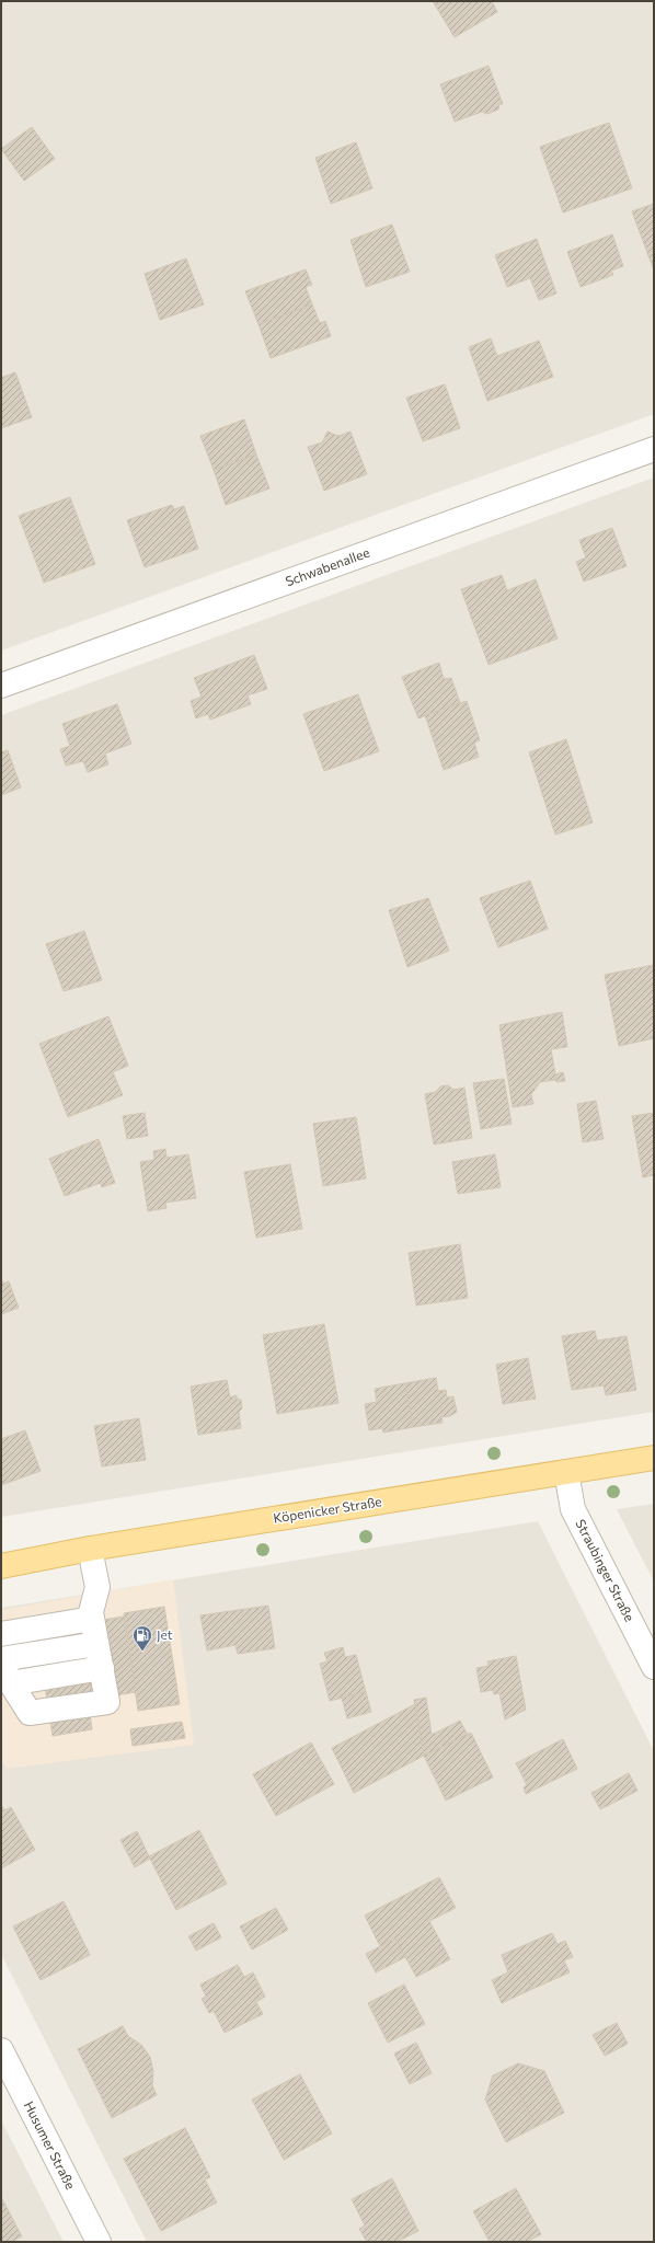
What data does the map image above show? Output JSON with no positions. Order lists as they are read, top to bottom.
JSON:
{
  "streets": {
    "main road": ["Köpenicker Straße"],
    "street": ["Schwabenallee", "Straubinger Straße", "Husumer Straße"]
  },
  "crossings": [
    ["Köpenicker Straße", "Straubinger Straße"]
  ],
  "places": {
    "fuel station": ["Jet"]
  }
}
